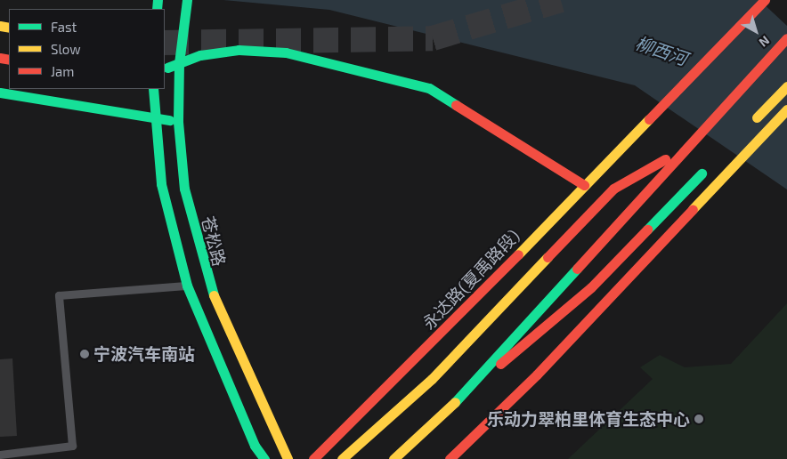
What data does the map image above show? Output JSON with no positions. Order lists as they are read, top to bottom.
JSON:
{
  "streets": {
    "main road": ["苍松路", "永达路(夏禹路段)"]
  },
  "water": ["柳西河"],
  "places": ["宁波汽车南站", "乐动力翠柏里体育生态中心"],
  "legend": ["Fast", "Slow", "Jam"],
  "north": "bottom right"
}
